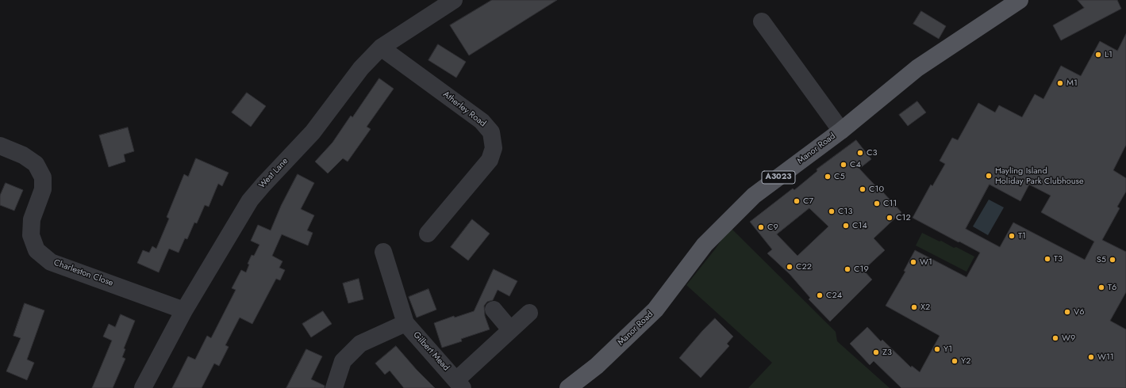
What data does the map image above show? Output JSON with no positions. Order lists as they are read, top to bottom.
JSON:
{
  "streets": {
    "main road": ["Manor Road", "A3023"],
    "street": [
      "Atherley Road",
      "West Lane",
      "Charleston Close",
      "Gilbert Mead"
    ]
  },
  "crossings": [
    ["Atherley Road", "West Lane"],
    ["West Lane", "Charleston Close"]
  ],
  "places": [
    "L1",
    "M1",
    "C3",
    "C4",
    "Hayling Island Holiday Park Clubhouse",
    "C5",
    "C10",
    "C7",
    "C11",
    "C13",
    "C12",
    "C14",
    "C9",
    "T1",
    "T3",
    "S5",
    "W1",
    "C22",
    "C19",
    "T6",
    "C24",
    "X2",
    "V6",
    "W9",
    "Y1",
    "Z3",
    "W11",
    "Y2"
  ]
}
